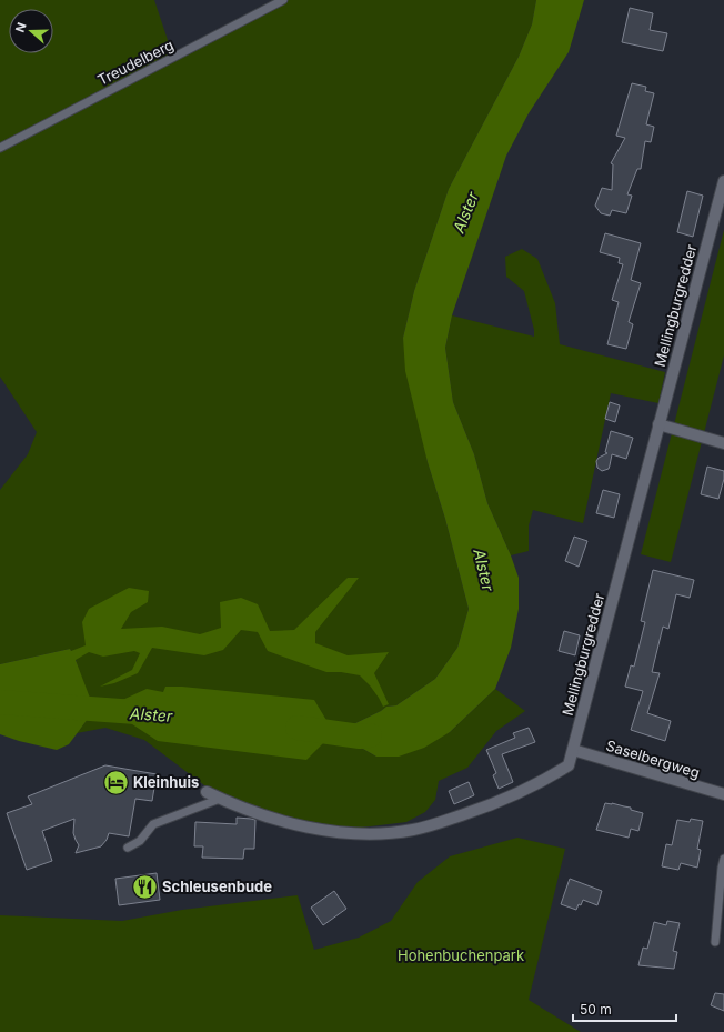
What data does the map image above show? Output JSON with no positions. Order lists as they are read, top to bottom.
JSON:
{
  "streets": {
    "street": ["Mellingburgredder", "Saselbergweg"],
    "lane": ["Treudelberg"]
  },
  "crossings": [
    ["Mellingburgredder", "Saselbergweg"]
  ],
  "water": ["Alster"],
  "parks": ["Hohenbuchenpark"],
  "places": {
    "hotel": ["Kleinhuis"],
    "restaurant": ["Schleusenbude"]
  },
  "scale_bar": "50 m",
  "north": "left"
}
